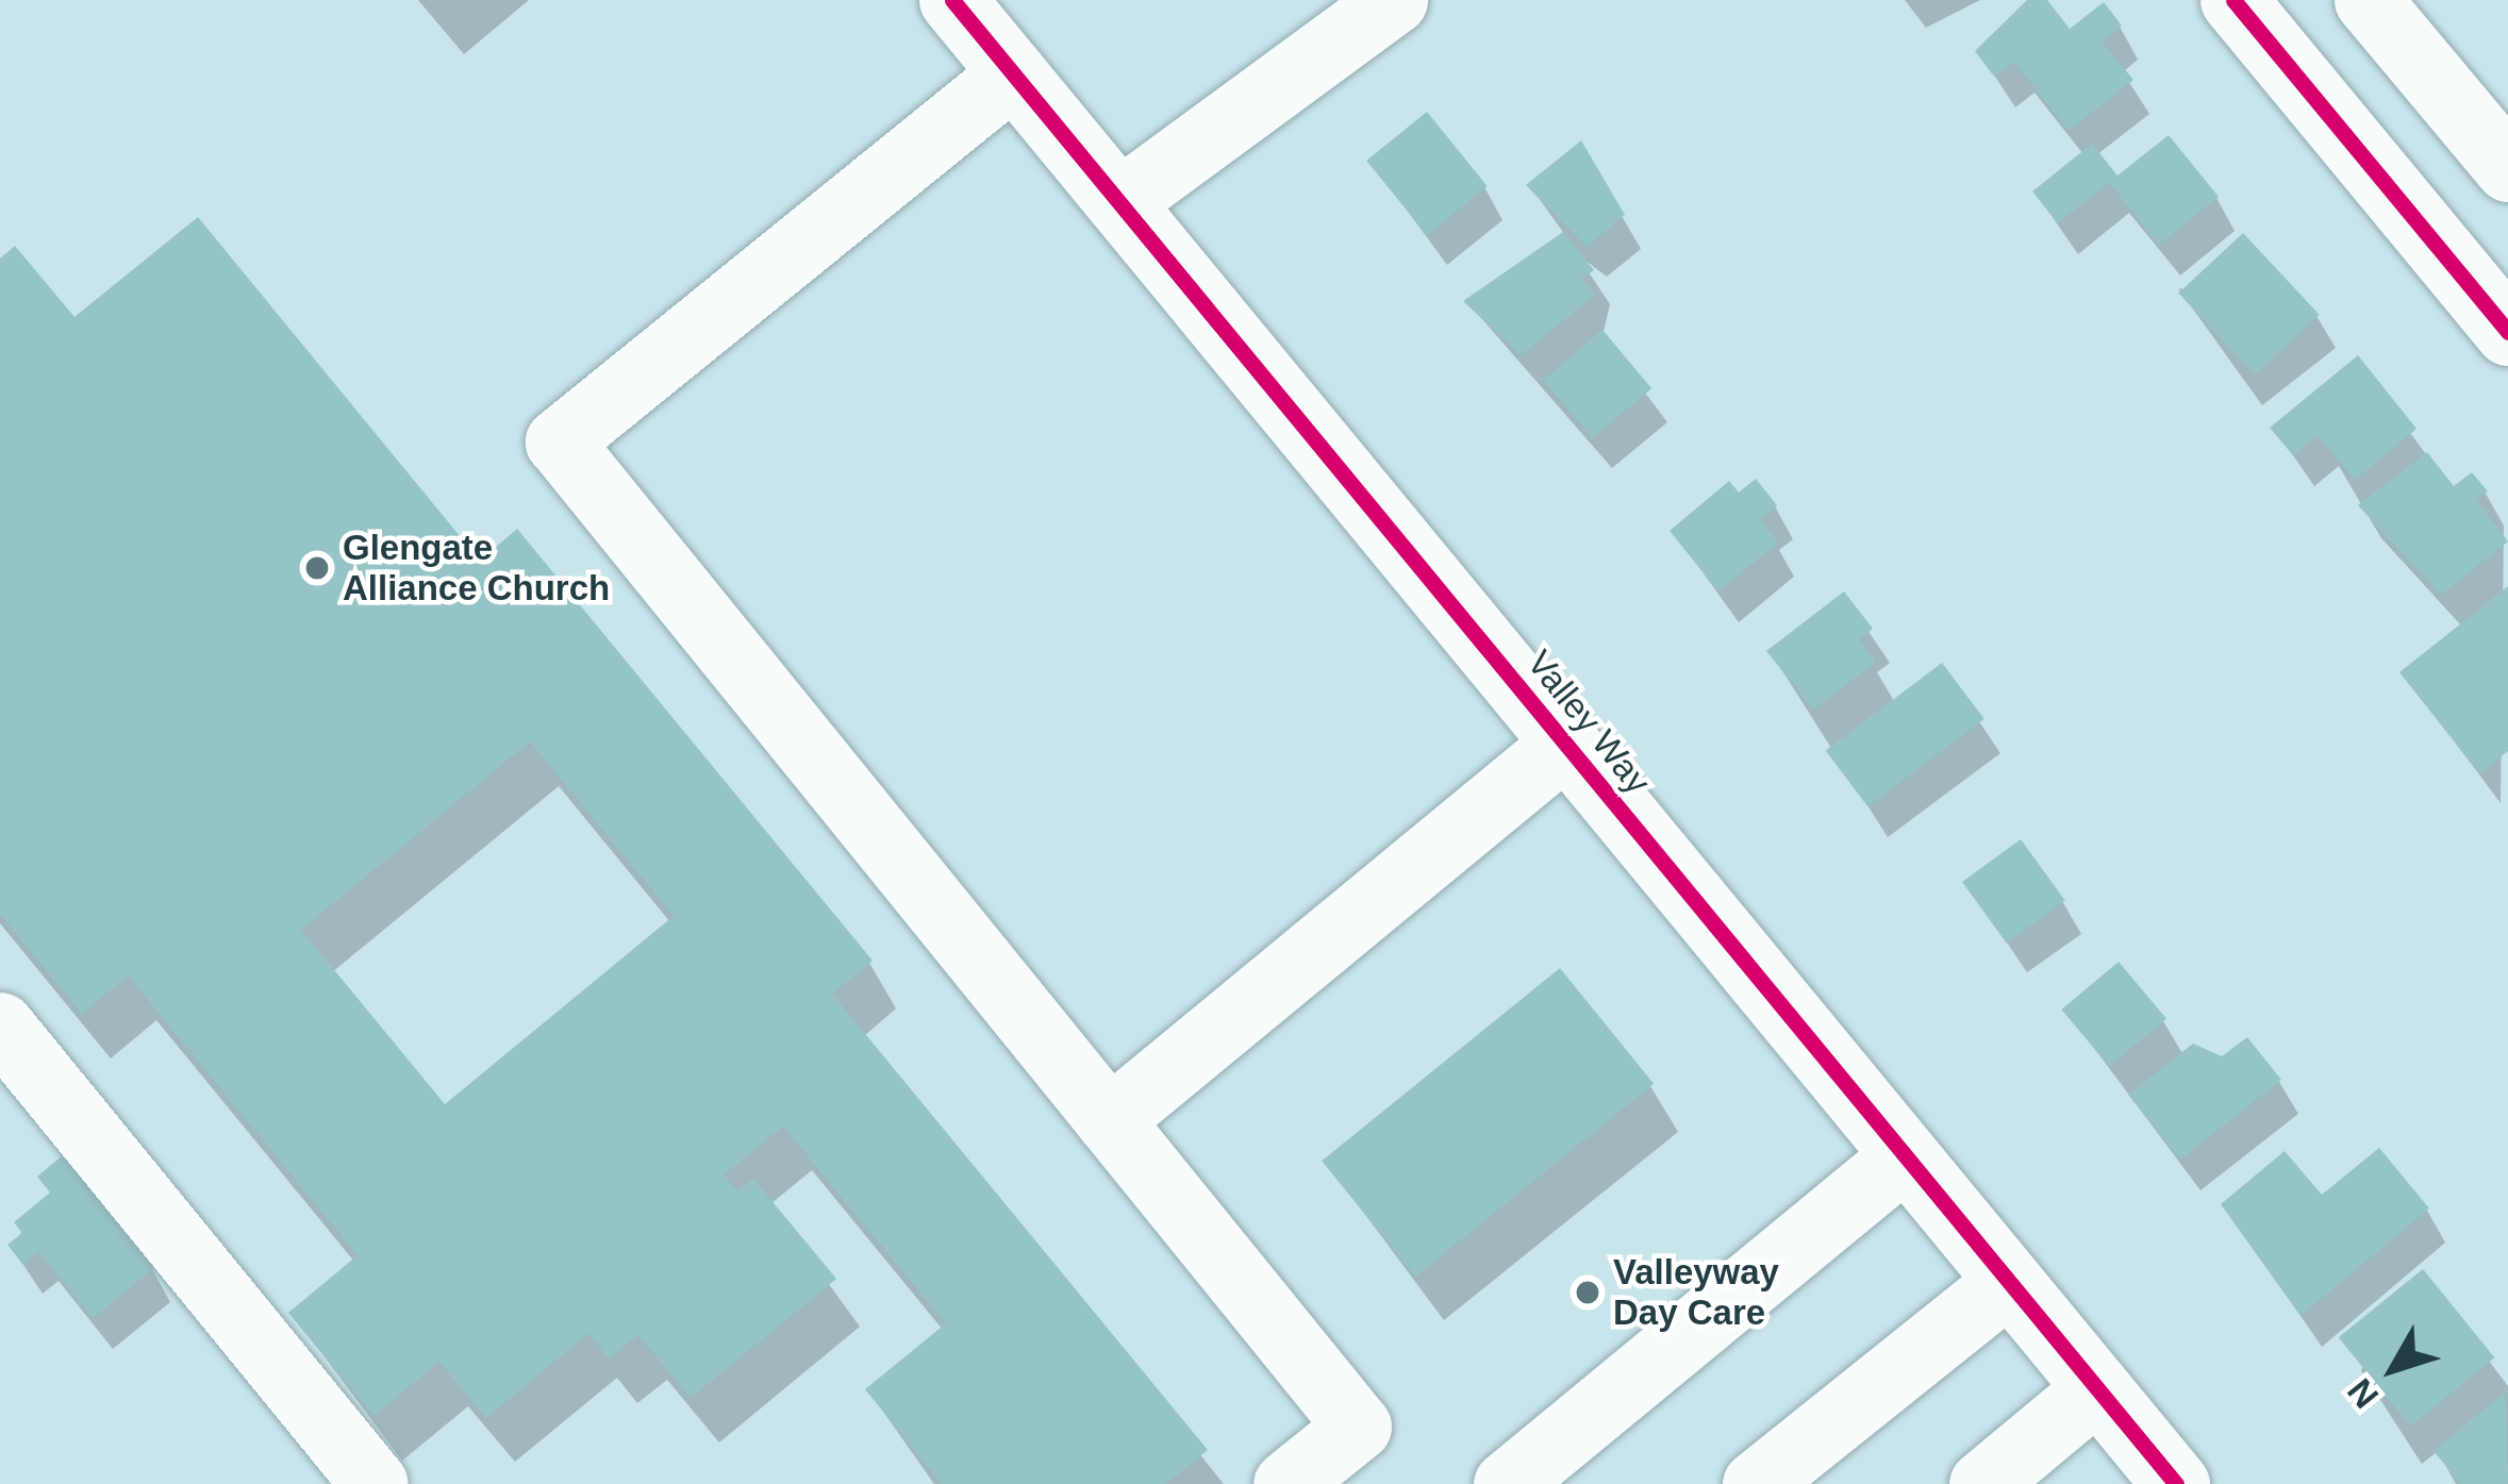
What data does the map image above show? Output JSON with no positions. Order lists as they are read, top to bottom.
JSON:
{
  "streets": {
    "street": ["Valley Way"]
  },
  "places": ["Glengate Alliance Church", "Valleyway Day Care"],
  "north": "bottom left"
}
